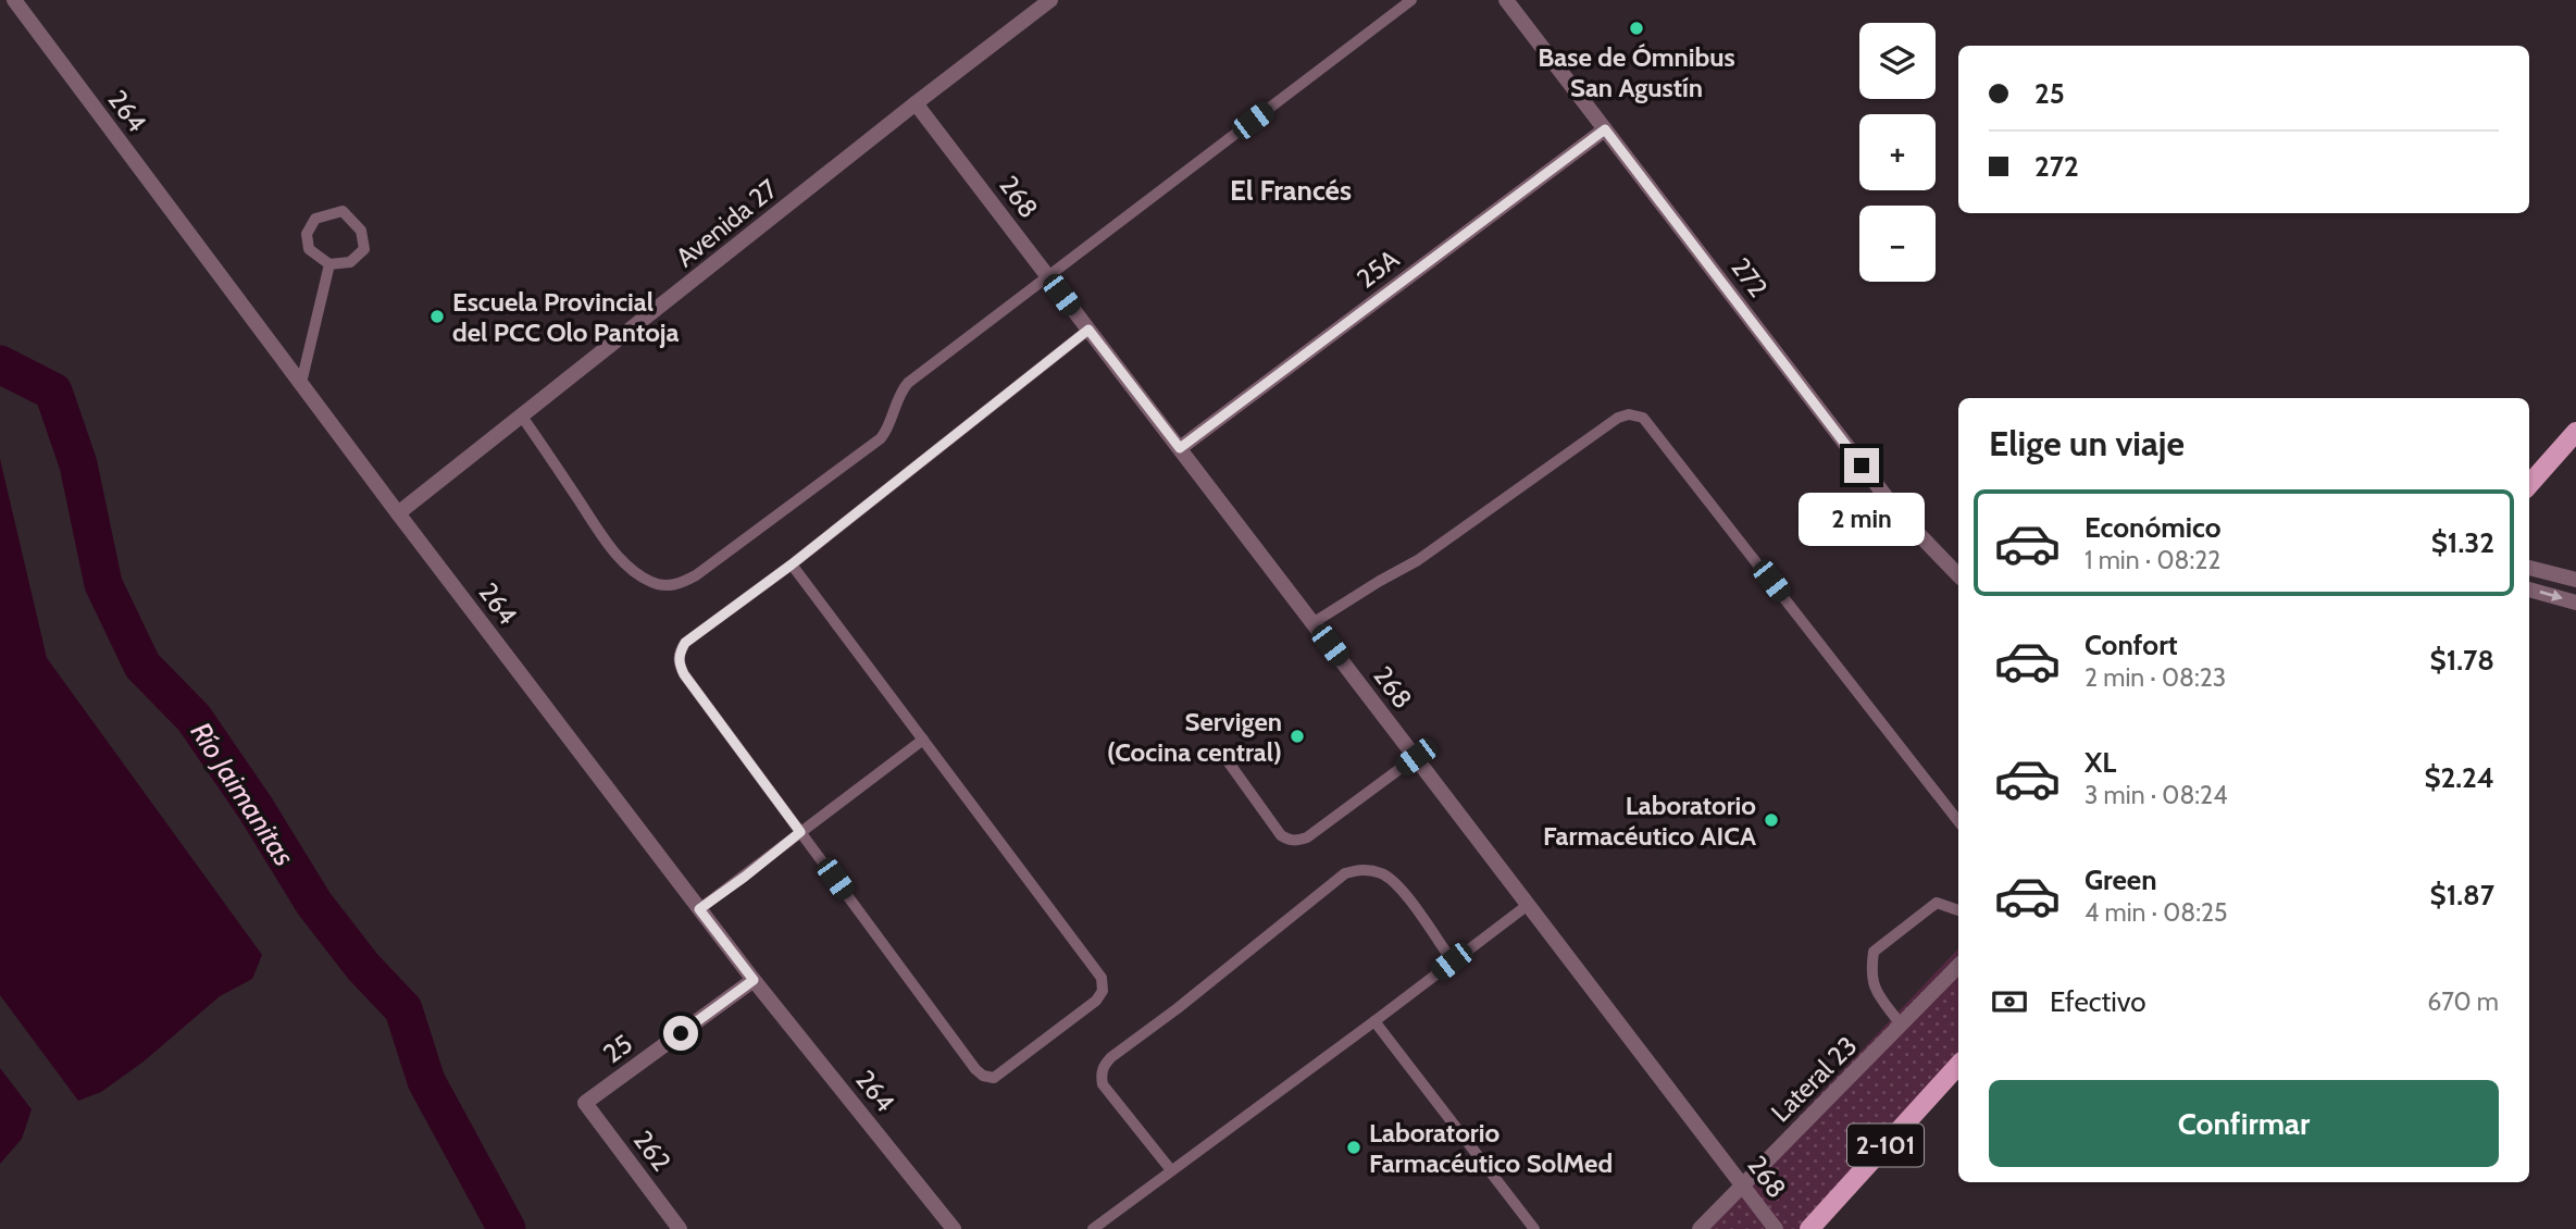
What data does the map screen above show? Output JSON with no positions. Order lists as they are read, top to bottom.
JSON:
{
  "streets": {
    "main road": ["2-101"],
    "street": [
      "264",
      "268",
      "Avenida 27",
      "25A",
      "272",
      "25",
      "Lateral 23",
      "262"
    ]
  },
  "crossings": [
    ["264", "Avenida 27"],
    ["264", "25"],
    ["268", "Avenida 27"],
    ["268", "25A"],
    ["268", "Lateral 23"],
    ["25A", "272"],
    ["25", "262"]
  ],
  "districts": ["El Francés"],
  "water": ["Río Jaimanitas"],
  "places": [
    "Base de Ómnibus San Agustín",
    "Escuela Provincial del PCC Olo Pantoja",
    "Servigen (Cocina central)",
    "Laboratorio Farmacéutico AICA",
    "Laboratorio Farmacéutico SolMed"
  ],
  "page": {
    "map_buttons": ["+", "−"],
    "banner": ["25", "272"],
    "heading": "Elige un viaje",
    "list": [
      {
        "name": "Económico",
        "note": "1 min · 08:22",
        "value": "$1.32"
      },
      {
        "name": "Confort",
        "note": "2 min · 08:23",
        "value": "$1.78"
      },
      {
        "name": "XL",
        "note": "3 min · 08:24",
        "value": "$2.24"
      },
      {
        "name": "Green",
        "note": "4 min · 08:25",
        "value": "$1.87"
      }
    ],
    "bubble": "2 min",
    "pay": ["Efectivo", "670 m"],
    "buttons": "Confirmar"
  }
}
